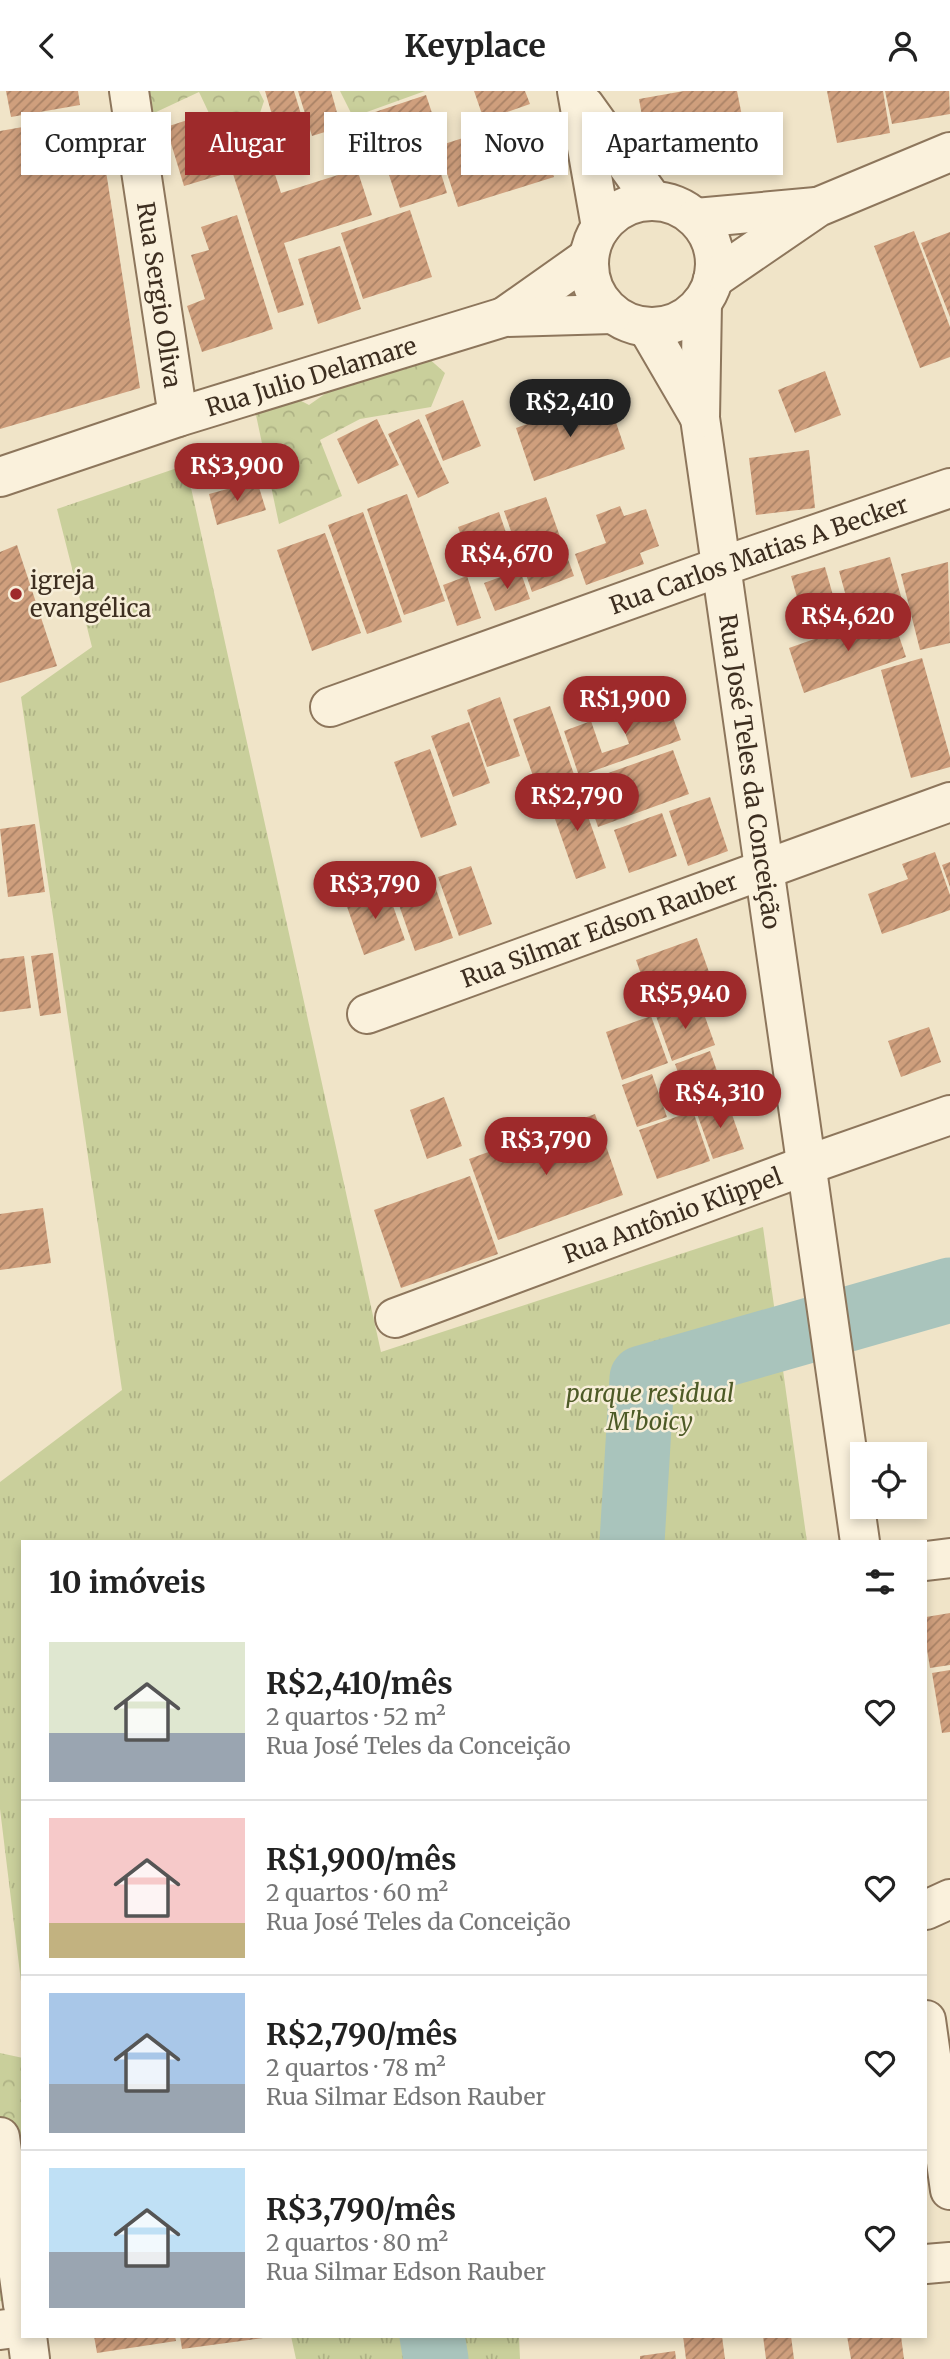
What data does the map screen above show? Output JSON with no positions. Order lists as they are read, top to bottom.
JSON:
{
  "streets": {
    "street": [
      "Rua Sergio Oliva",
      "Rua Julio Delamare",
      "Rua Carlos Matias A Becker",
      "Rua José Teles da Conceição",
      "Rua Silmar Edson Rauber",
      "Rua Antônio Klippel"
    ]
  },
  "crossings": [
    ["Rua Sergio Oliva", "Rua Julio Delamare"],
    ["Rua Julio Delamare", "Rua José Teles da Conceição"],
    ["Rua Carlos Matias A Becker", "Rua José Teles da Conceição"],
    ["Rua José Teles da Conceição", "Rua Silmar Edson Rauber"],
    ["Rua José Teles da Conceição", "Rua Antônio Klippel"]
  ],
  "parks": ["parque residual M'boicy"],
  "places": ["igreja evangélica"],
  "page": {
    "header": "Keyplace",
    "chip": [
      "Comprar",
      "Alugar",
      "Filtros",
      "Novo",
      "Apartamento"
    ],
    "price": [
      "R$2,410",
      "R$3,900",
      "R$4,670",
      "R$4,620",
      "R$1,900",
      "R$2,790",
      "R$3,790",
      "R$5,940",
      "R$4,310",
      "R$3,790"
    ],
    "heading": "10 imóveis",
    "list": [
      {
        "name": "R$2,410/mês",
        "note": "2 quartos · 52 m² · Rua José Teles da Conceição"
      },
      {
        "name": "R$1,900/mês",
        "note": "2 quartos · 60 m² · Rua José Teles da Conceição"
      },
      {
        "name": "R$2,790/mês",
        "note": "2 quartos · 78 m² · Rua Silmar Edson Rauber"
      },
      {
        "name": "R$3,790/mês",
        "note": "2 quartos · 80 m² · Rua Silmar Edson Rauber"
      }
    ]
  }
}
